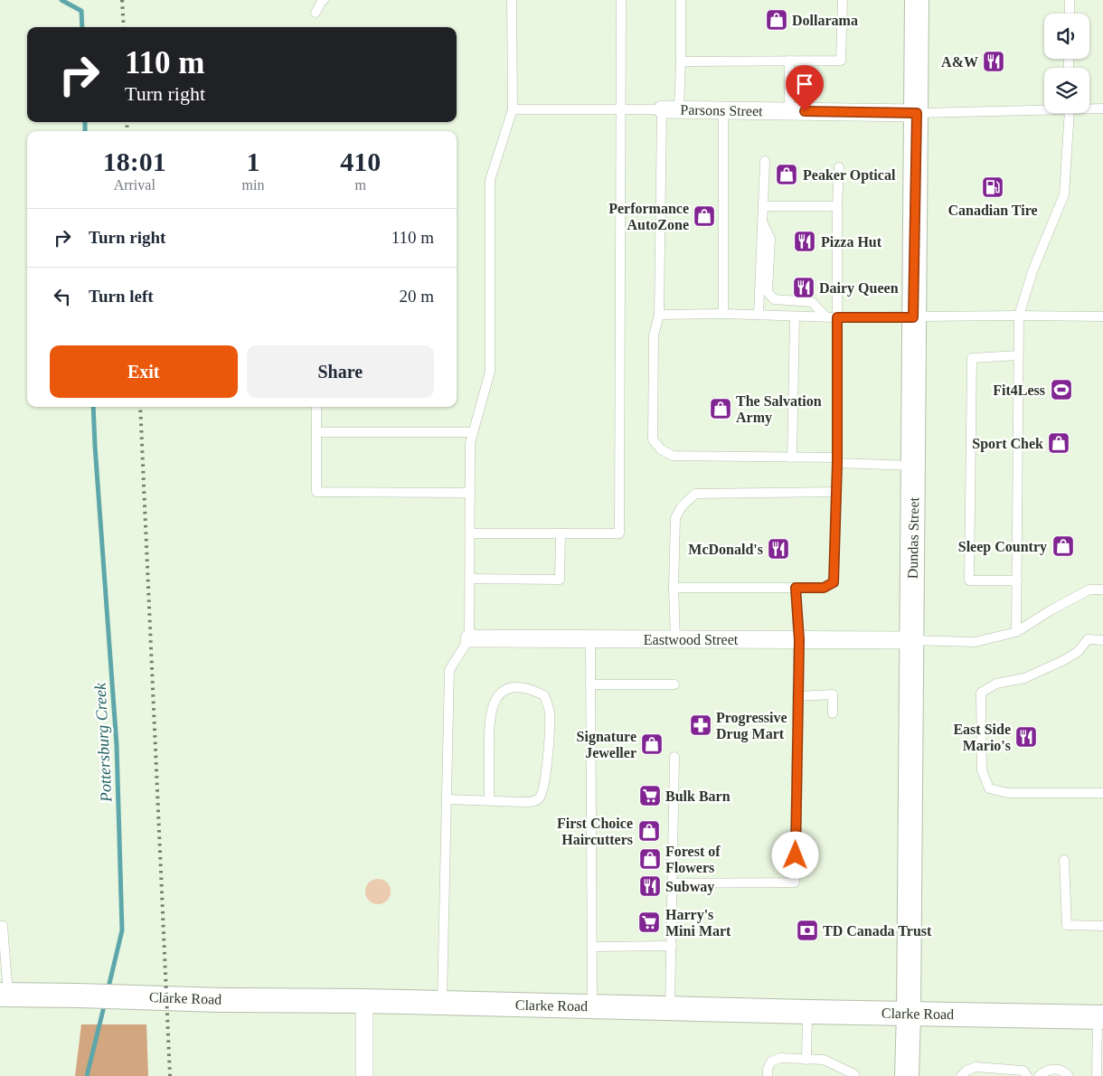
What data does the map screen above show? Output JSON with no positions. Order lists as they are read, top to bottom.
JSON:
{
  "streets": {
    "main road": ["Dundas Street", "Clarke Road"],
    "street": ["Parsons Street", "Eastwood Street"]
  },
  "crossings": [
    ["Parsons Street", "Dundas Street"],
    ["Dundas Street", "Eastwood Street"],
    ["Dundas Street", "Clarke Road"]
  ],
  "water": ["Pottersburg Creek"],
  "places": {
    "shop": [
      "Dollarama",
      "Peaker Optical",
      "Performance AutoZone",
      "The Salvation Army",
      "Sport Chek",
      "Sleep Country",
      "Signature Jeweller",
      "First Choice Haircutters",
      "Forest of Flowers"
    ],
    "restaurant": [
      "A&W",
      "Pizza Hut",
      "Dairy Queen",
      "McDonald's",
      "East Side Mario's",
      "Subway"
    ],
    "fuel station": ["Canadian Tire"],
    "sports": ["Fit4Less"],
    "pharmacy": ["Progressive Drug Mart"],
    "supermarket": ["Bulk Barn", "Harry's Mini Mart"],
    "bank": ["TD Canada Trust"]
  },
  "page": {
    "turn": ["110 m", "Turn right"],
    "eta": [
      "18:01",
      "Arrival",
      "1",
      "min",
      "410",
      "m"
    ],
    "list": [
      {
        "name": "Turn right",
        "value": "110 m"
      },
      {
        "name": "Turn left",
        "value": "20 m"
      }
    ],
    "buttons": ["Exit", "Share"]
  }
}
